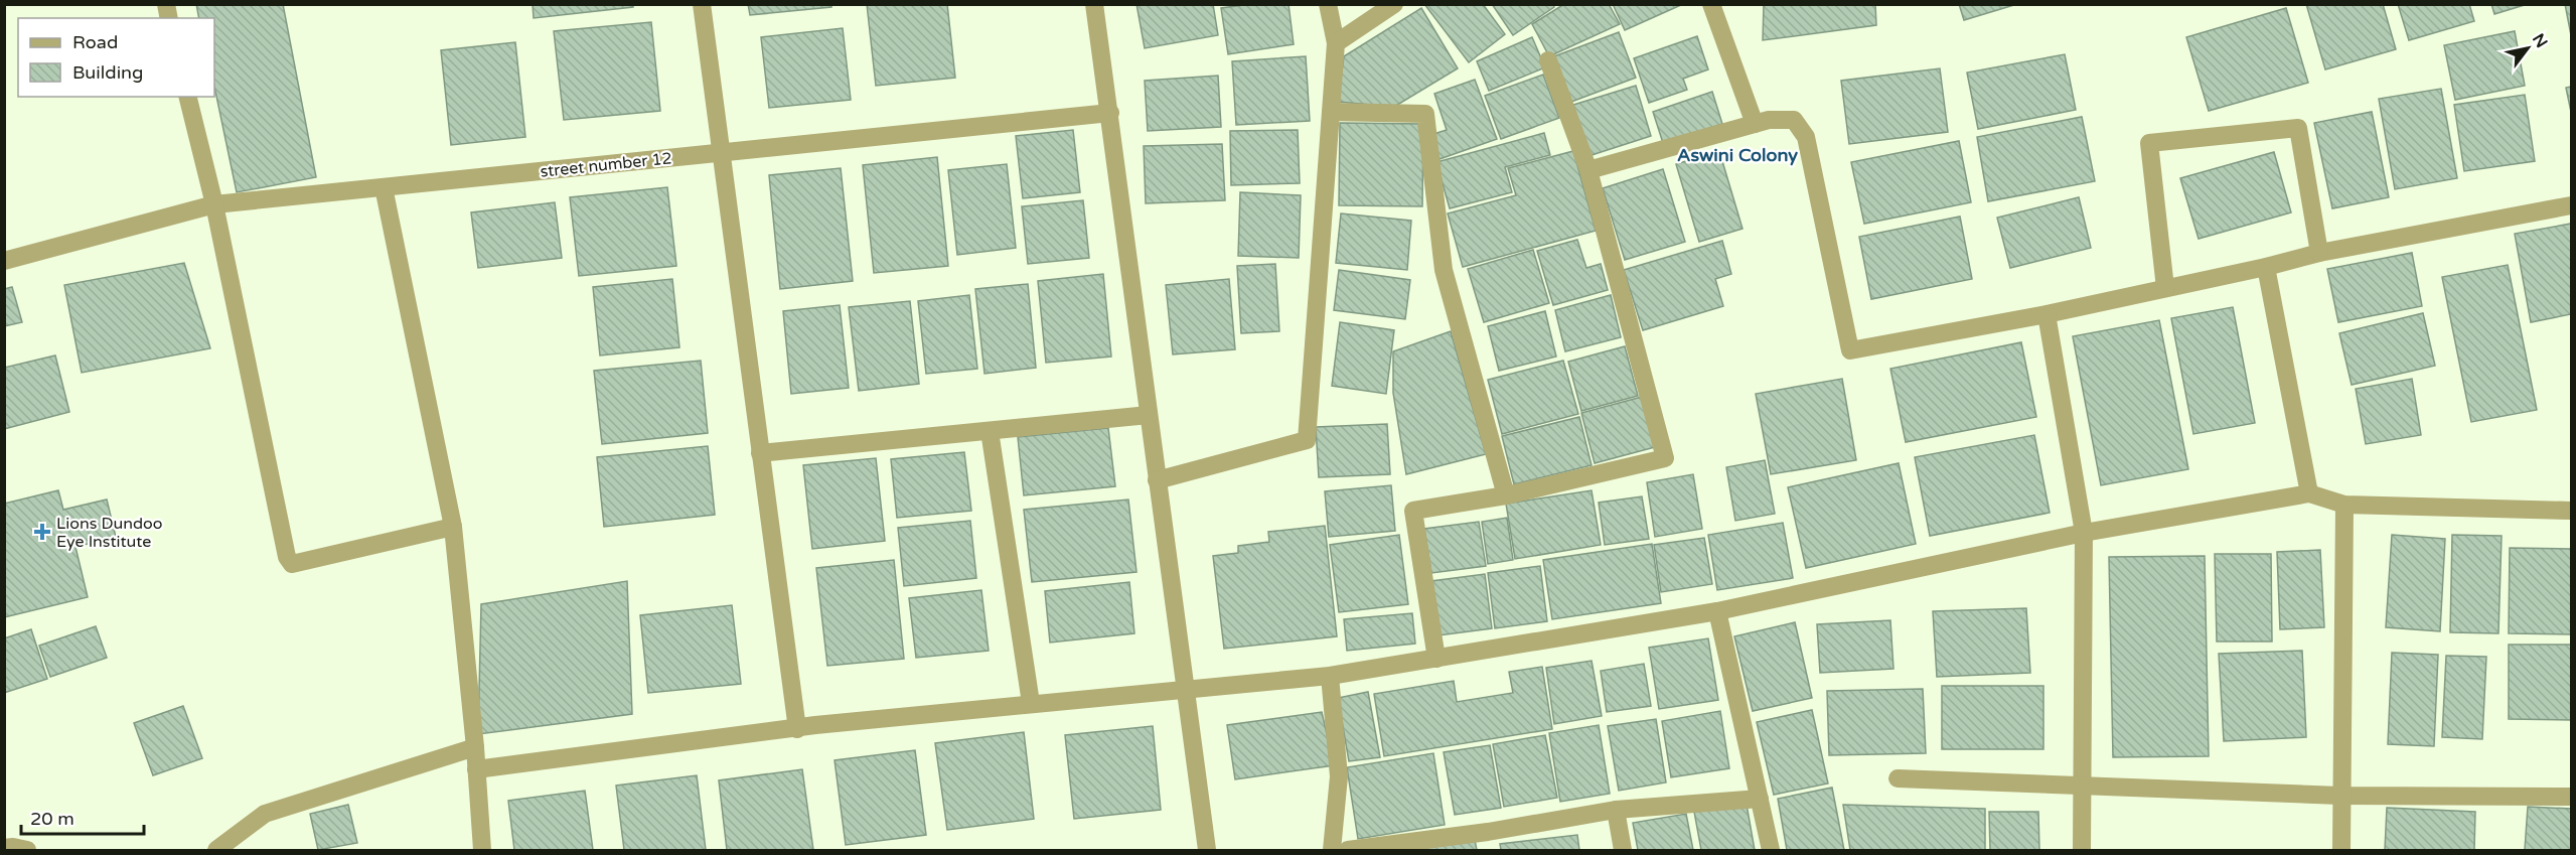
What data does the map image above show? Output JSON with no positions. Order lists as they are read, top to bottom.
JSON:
{
  "streets": {
    "street": ["street number 12"]
  },
  "districts": ["Aswini Colony"],
  "places": {
    "health": ["Lions Dundoo Eye Institute"]
  },
  "legend": ["Road", "Building"],
  "scale_bar": "20 m",
  "north": "top right"
}
